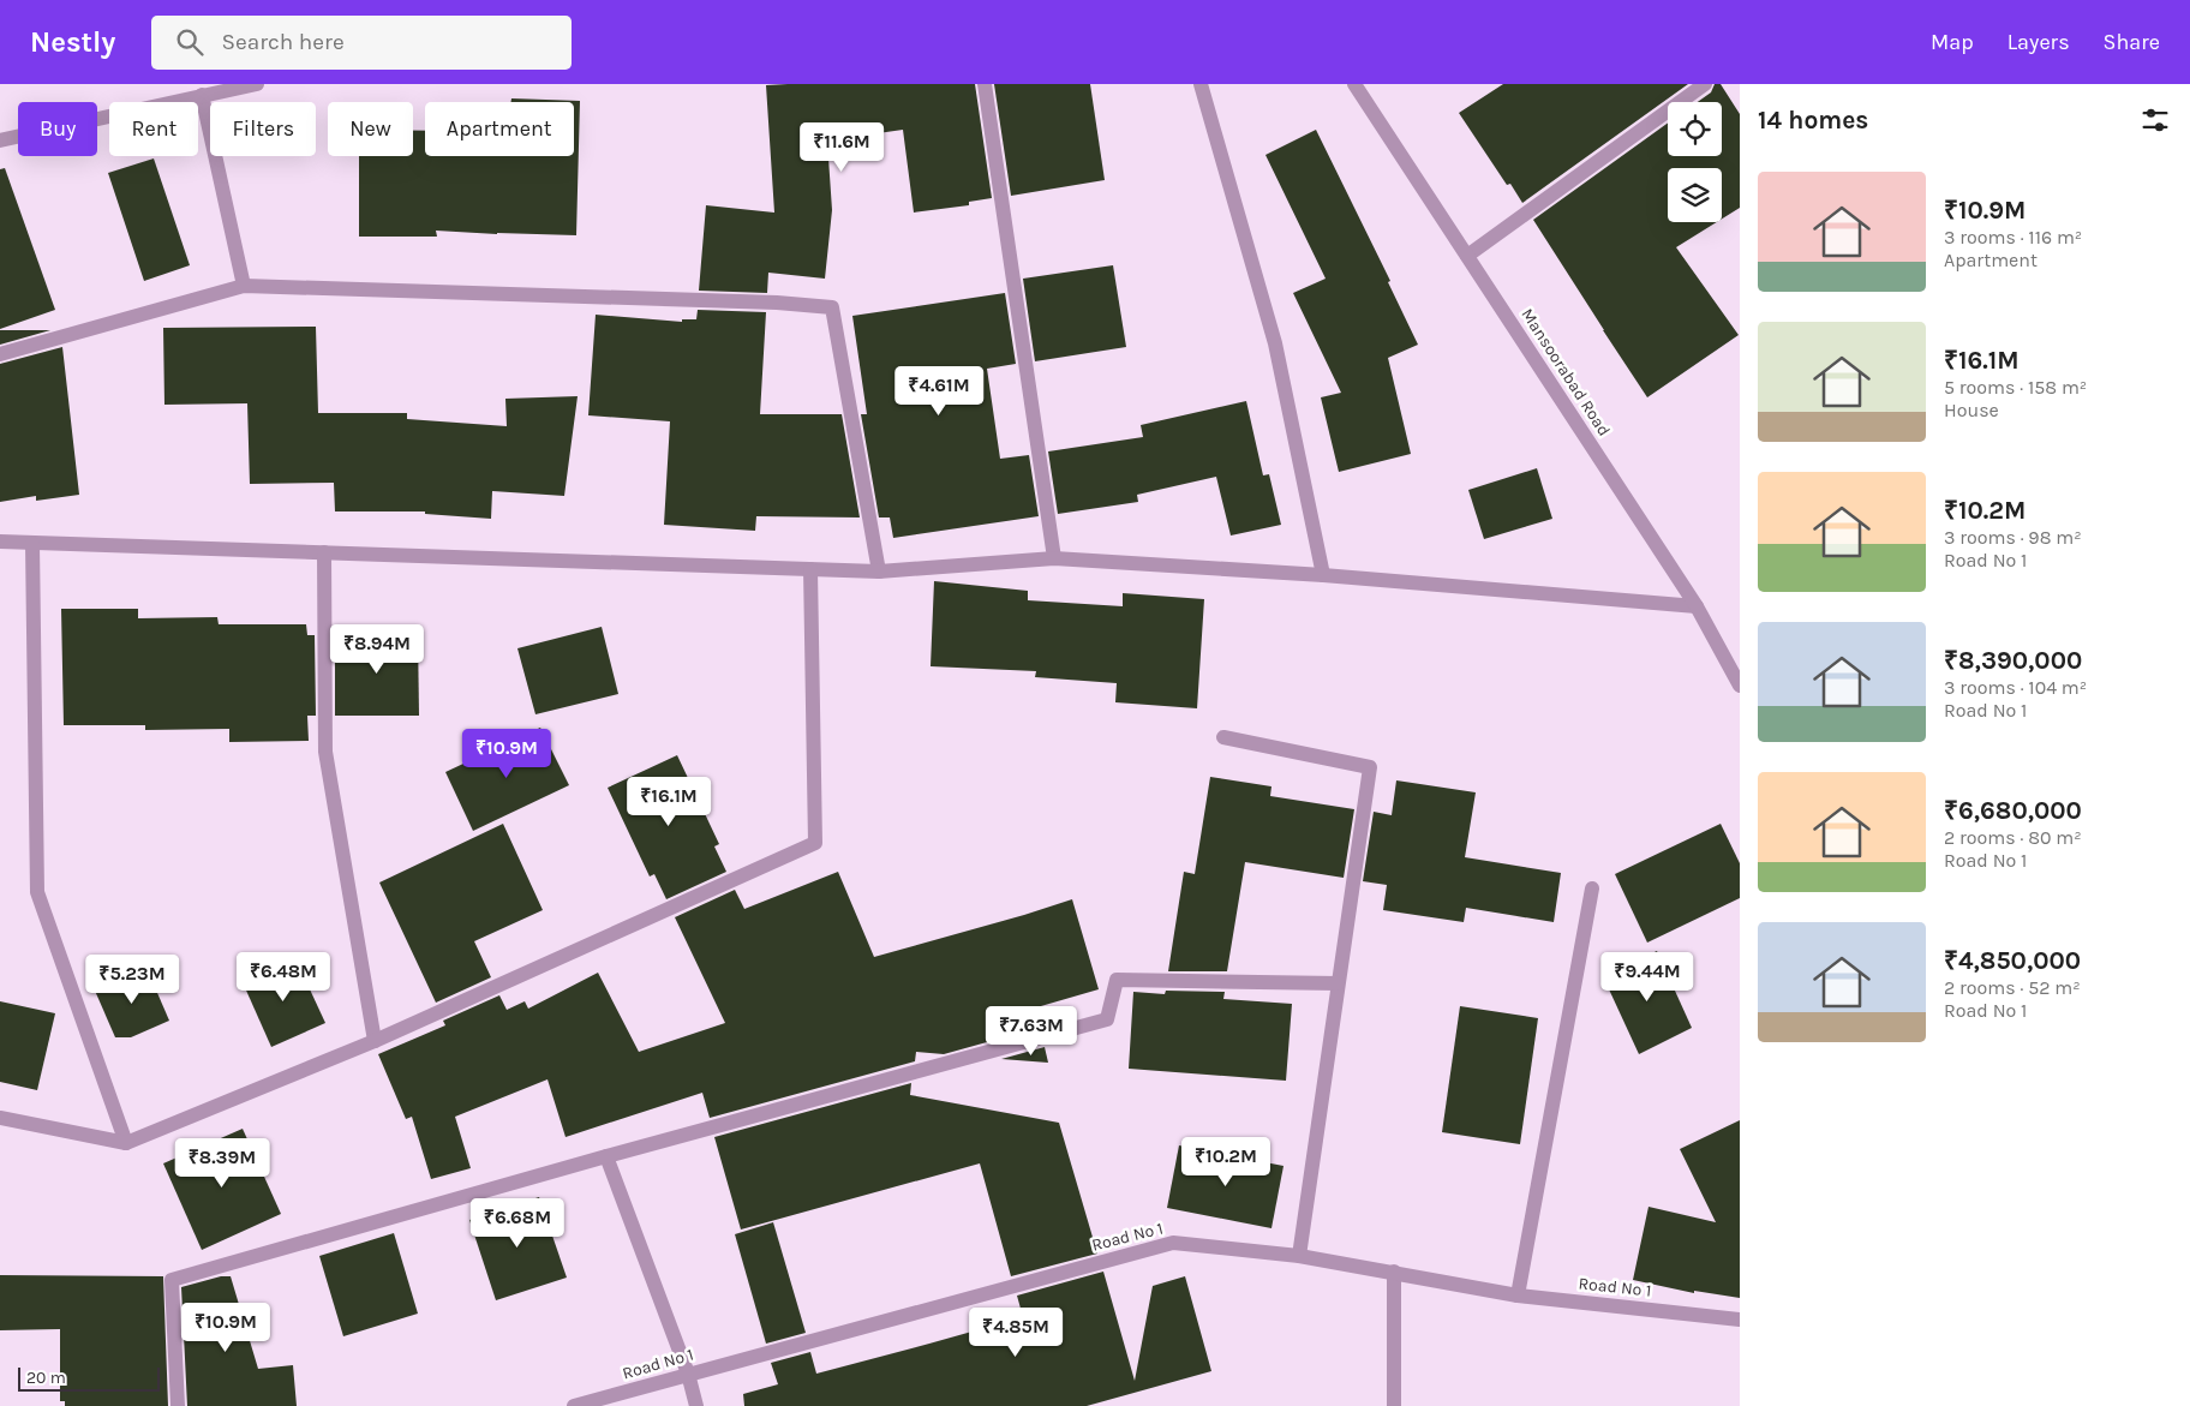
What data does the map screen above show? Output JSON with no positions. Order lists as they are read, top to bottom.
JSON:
{
  "streets": {
    "street": ["Mansoorabad Road", "Road No 1"]
  },
  "scale_bar": "20 m",
  "page": {
    "header": "Nestly",
    "search": "Search here",
    "nav": ["Map", "Layers", "Share"],
    "heading": "14 homes",
    "chip": [
      "Buy",
      "Rent",
      "Filters",
      "New",
      "Apartment"
    ],
    "price": [
      "₹11.6M",
      "₹4.61M",
      "₹8.94M",
      "₹10.9M",
      "₹16.1M",
      "₹6.48M",
      "₹9.44M",
      "₹5.23M",
      "₹7.63M",
      "₹10.2M",
      "₹8.39M",
      "₹6.68M",
      "₹10.9M",
      "₹4.85M"
    ],
    "list": [
      {
        "name": "₹10.9M",
        "note": "3 rooms · 116 m² · Apartment"
      },
      {
        "name": "₹16.1M",
        "note": "5 rooms · 158 m² · House"
      },
      {
        "name": "₹10.2M",
        "note": "3 rooms · 98 m² · Road No 1"
      },
      {
        "name": "₹8,390,000",
        "note": "3 rooms · 104 m² · Road No 1"
      },
      {
        "name": "₹6,680,000",
        "note": "2 rooms · 80 m² · Road No 1"
      },
      {
        "name": "₹4,850,000",
        "note": "2 rooms · 52 m² · Road No 1"
      }
    ],
    "scale": "20 m"
  }
}
